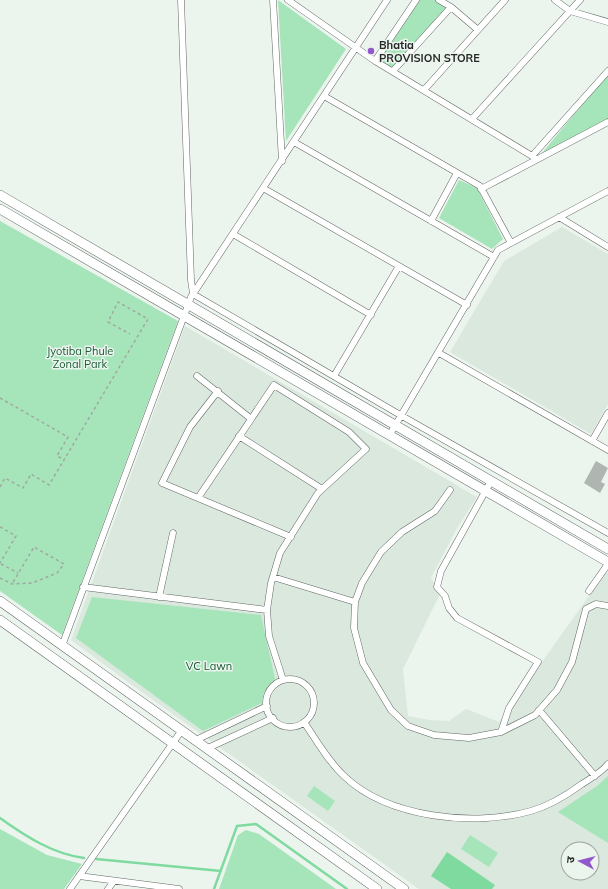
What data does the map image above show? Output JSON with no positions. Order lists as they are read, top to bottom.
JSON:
{
  "parks": ["Jyotiba Phule Zonal Park", "VC Lawn"],
  "places": ["Bhatia PROVISION STORE"],
  "north": "left"
}
